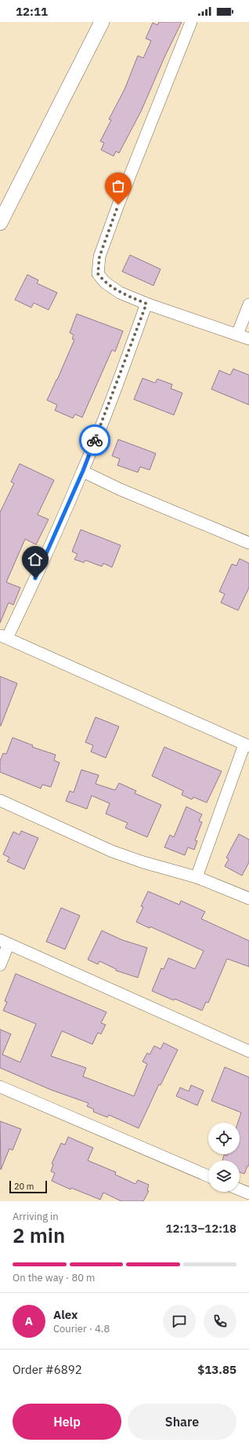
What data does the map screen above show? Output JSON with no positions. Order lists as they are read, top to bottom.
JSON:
{
  "scale_bar": "20 m",
  "page": {
    "status": "12:11",
    "scale": "20 m",
    "heading": ["2 min", "Arriving in", "12:13–12:18"],
    "panel": [
      "Alex",
      "Courier · 4.8",
      "Order #6892",
      "$13.85"
    ],
    "bar": "On the way · 80 m",
    "round": "A",
    "buttons": ["Help", "Share"]
  }
}
